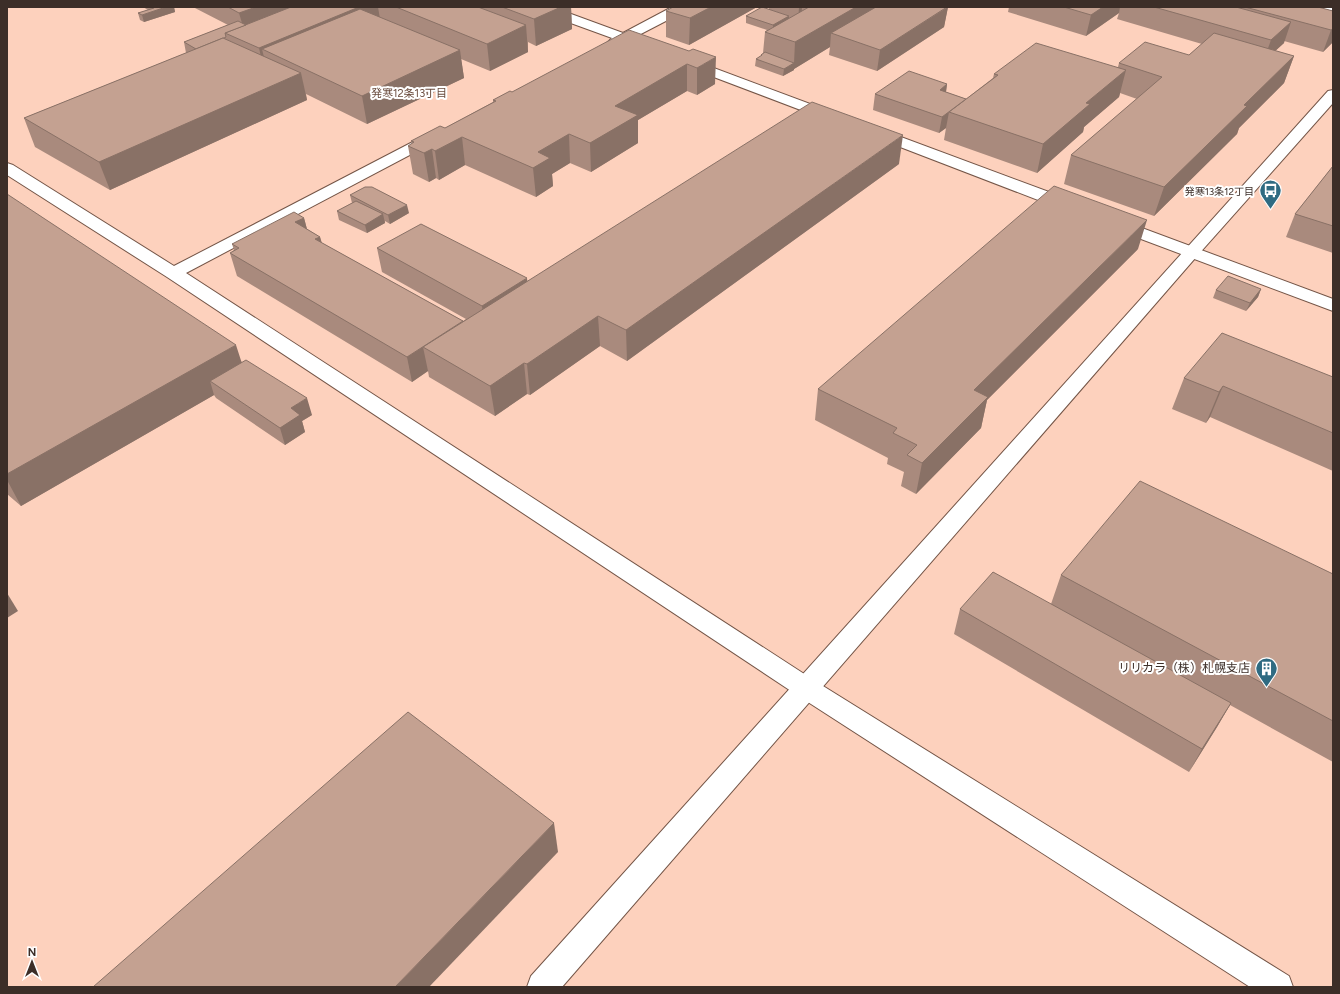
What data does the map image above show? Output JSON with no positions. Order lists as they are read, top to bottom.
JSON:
{
  "districts": ["発寒12条13丁目"],
  "places": {
    "bus stop": ["発寒13条12丁目"],
    "building": ["リリカラ（株）札幌支店"]
  },
  "north": "top"
}
